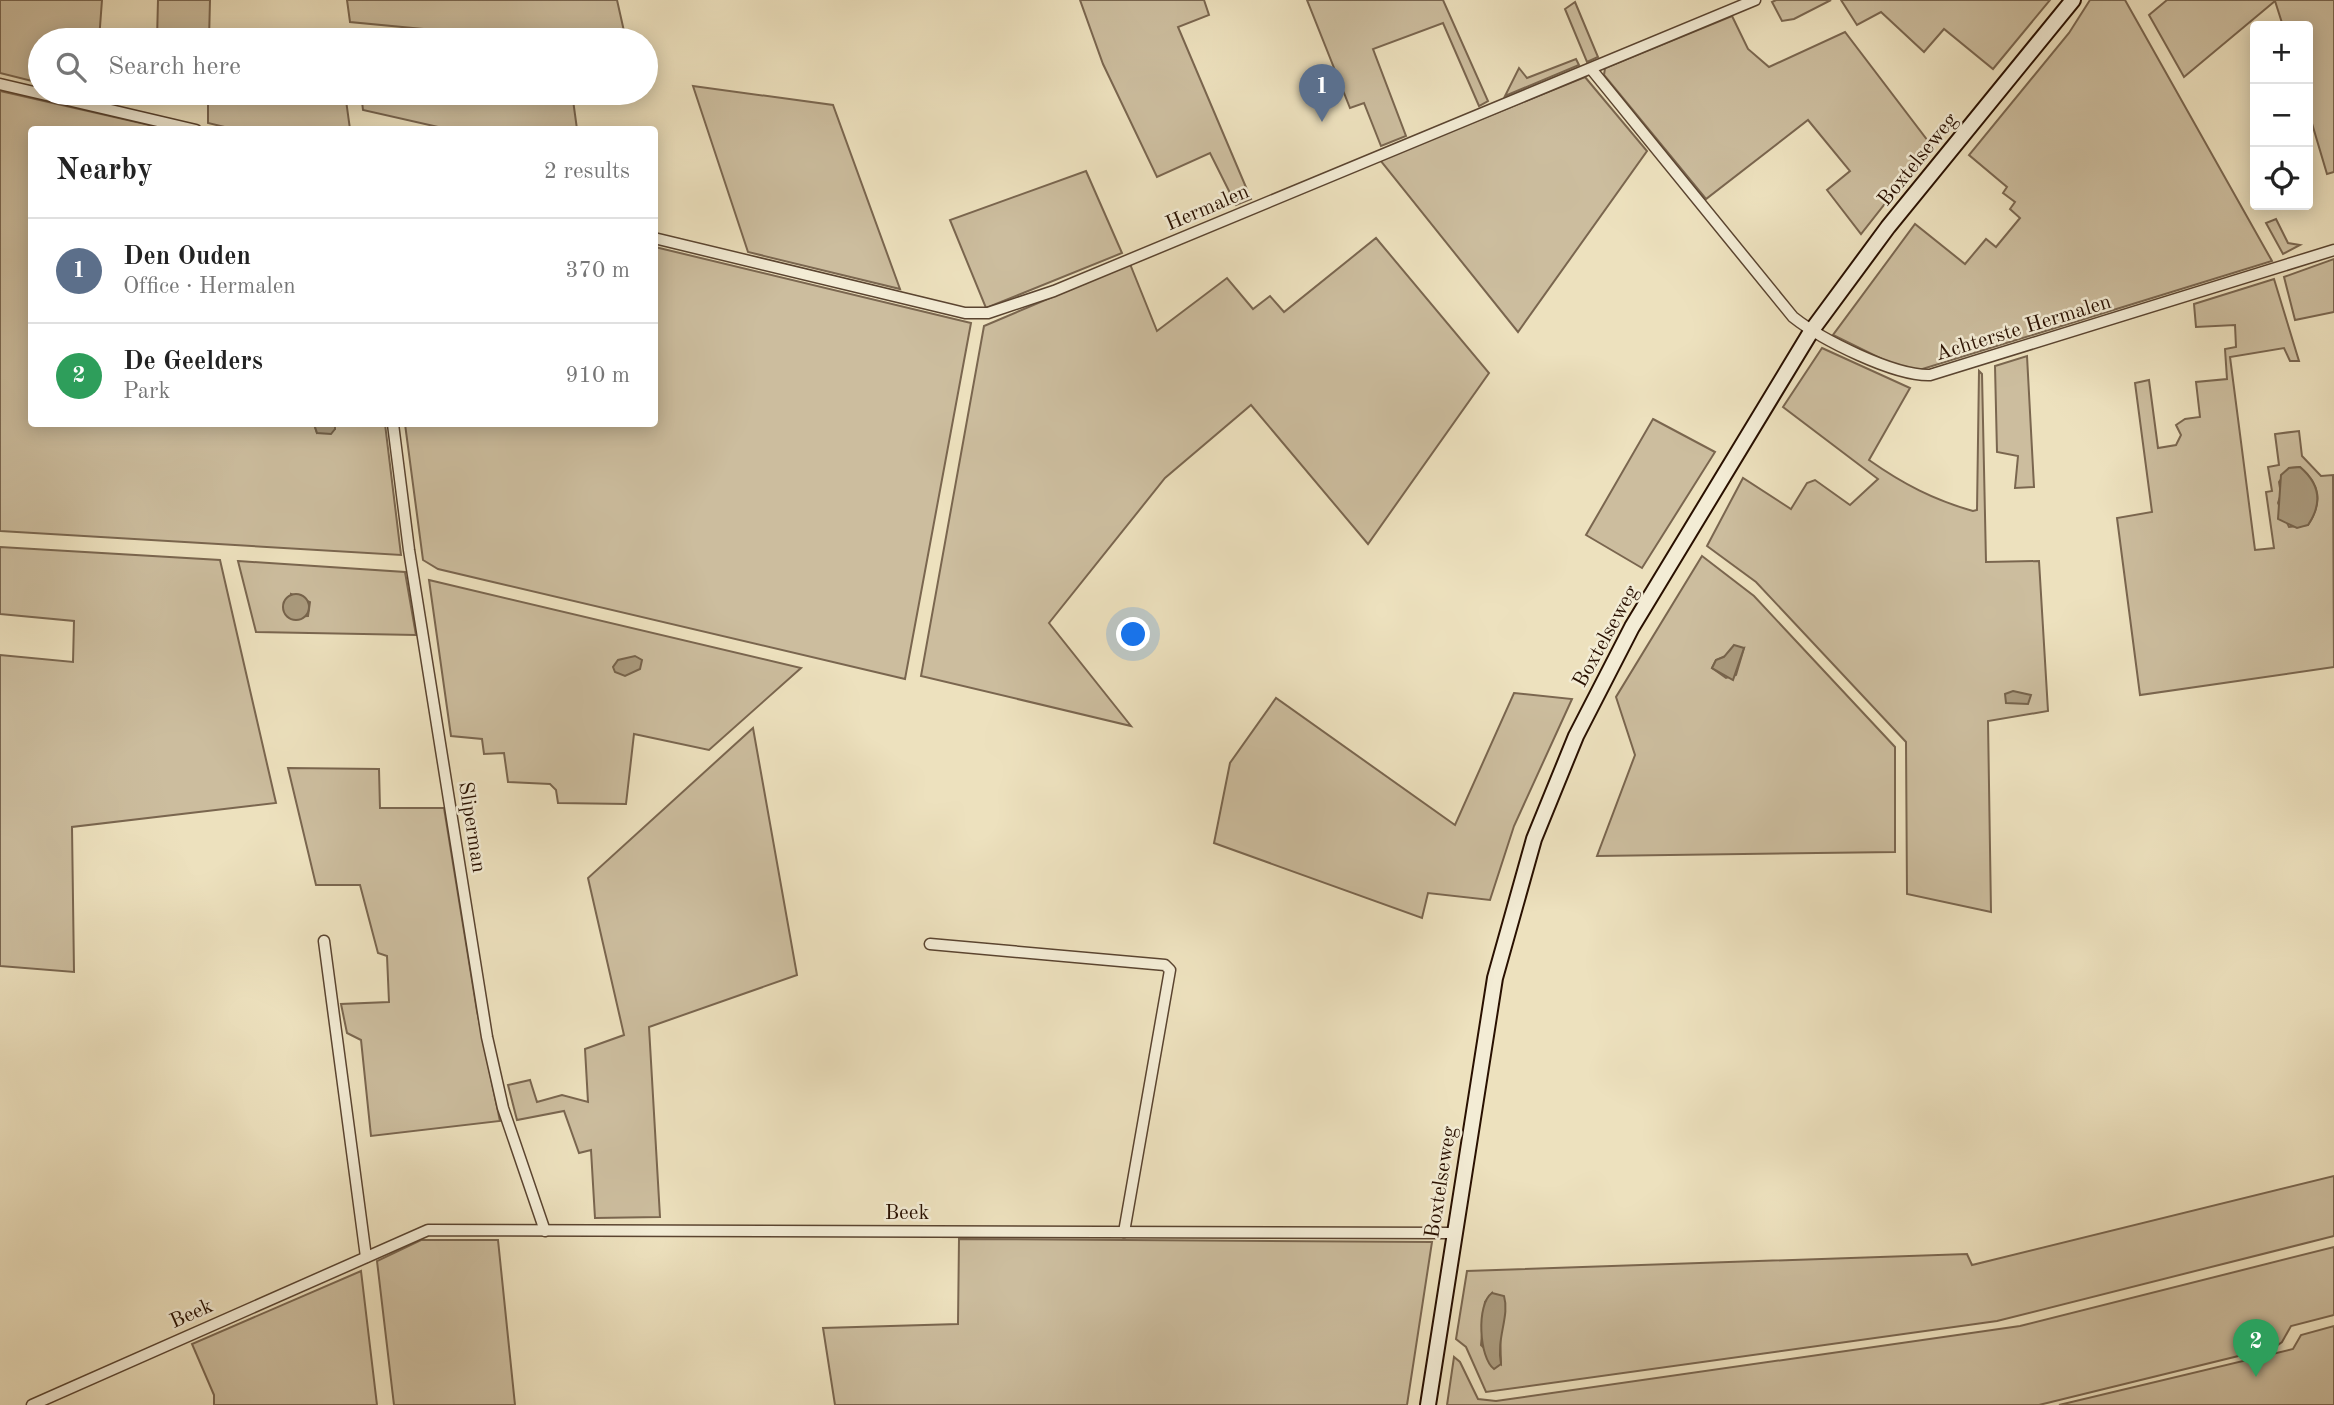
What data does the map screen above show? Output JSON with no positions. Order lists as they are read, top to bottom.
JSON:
{
  "streets": {
    "main road": ["Boxtelseweg"],
    "street": [
      "Hermalen",
      "Achterste Hermalen",
      "Sliperman",
      "Beek"
    ]
  },
  "crossings": [
    ["Boxtelseweg", "Achterste Hermalen"],
    ["Boxtelseweg", "Beek"],
    ["Hermalen", "Achterste Hermalen"],
    ["Sliperman", "Beek"]
  ],
  "page": {
    "map_buttons": ["+", "−"],
    "search": "Search here",
    "pins": ["1", "2"],
    "heading": ["Nearby", "2 results"],
    "list": [
      {
        "mark": "1",
        "name": "Den Ouden",
        "note": "Office · Hermalen",
        "value": "370 m"
      },
      {
        "mark": "2",
        "name": "De Geelders",
        "note": "Park",
        "value": "910 m"
      }
    ]
  }
}
